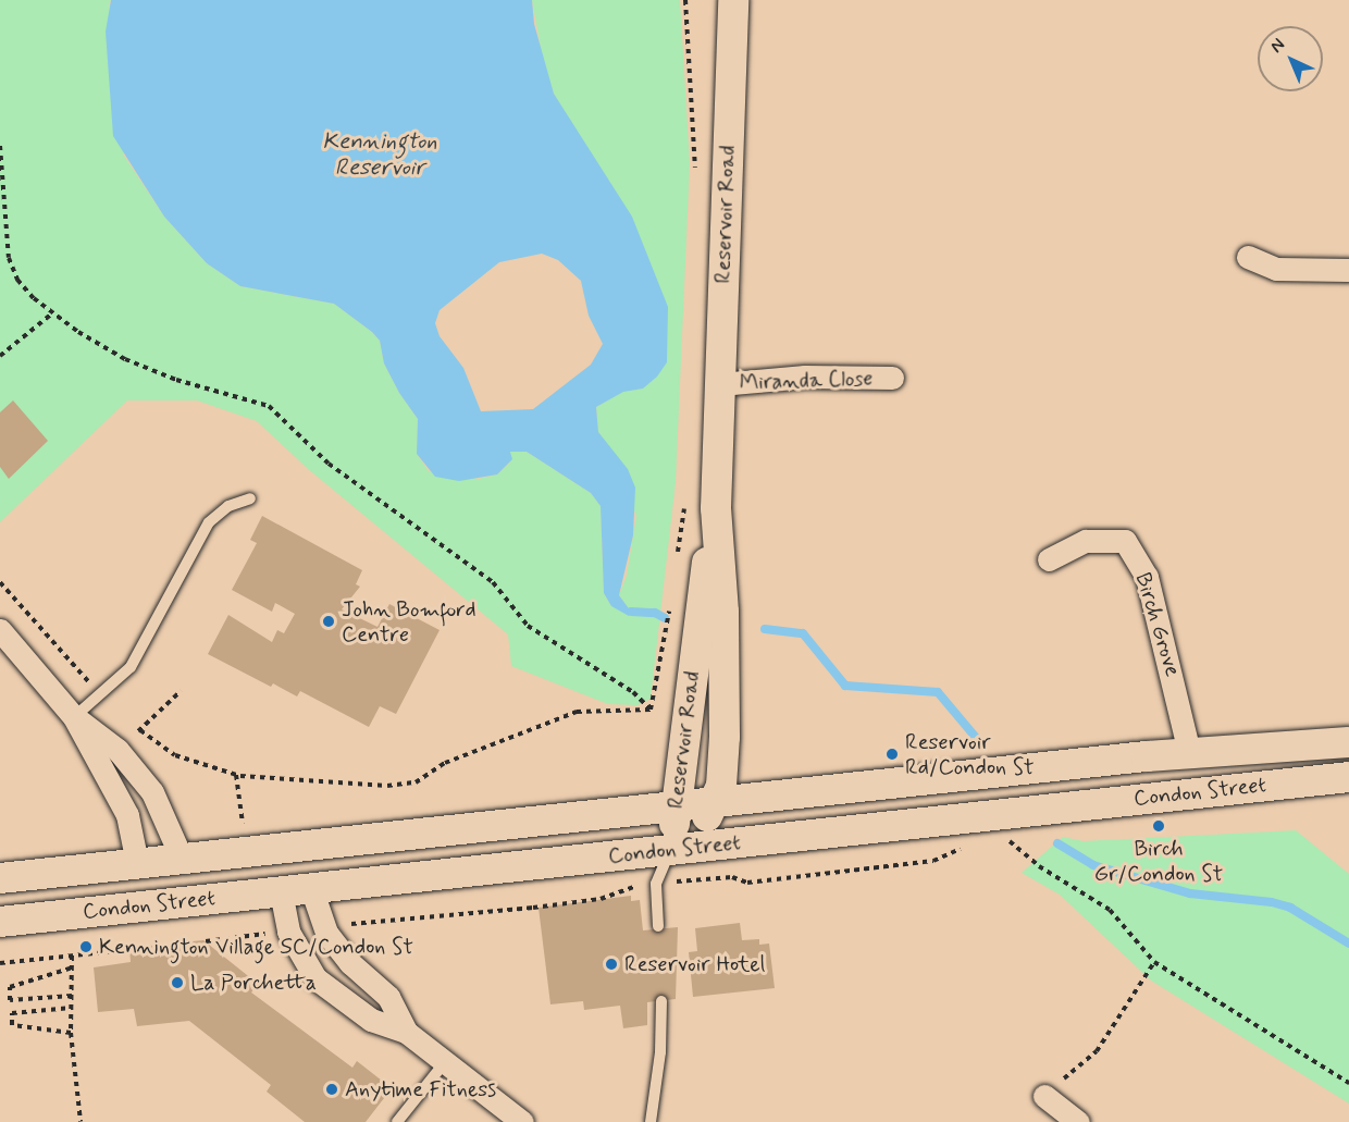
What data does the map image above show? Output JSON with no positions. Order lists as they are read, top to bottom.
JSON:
{
  "streets": {
    "main road": ["Reservoir Road", "Condon Street"],
    "street": ["Miranda Close", "Birch Grove"]
  },
  "crossings": [
    ["Reservoir Road", "Miranda Close"],
    ["Reservoir Road", "Condon Street"],
    ["Birch Grove", "Condon Street"]
  ],
  "water": ["Kennington Reservoir"],
  "places": [
    "John Bomford Centre",
    "Reservoir Rd/Condon St",
    "Birch Gr/Condon St",
    "Kennington Village SC/Condon St",
    "Reservoir Hotel",
    "La Porchetta",
    "Anytime Fitness"
  ],
  "north": "top left"
}
